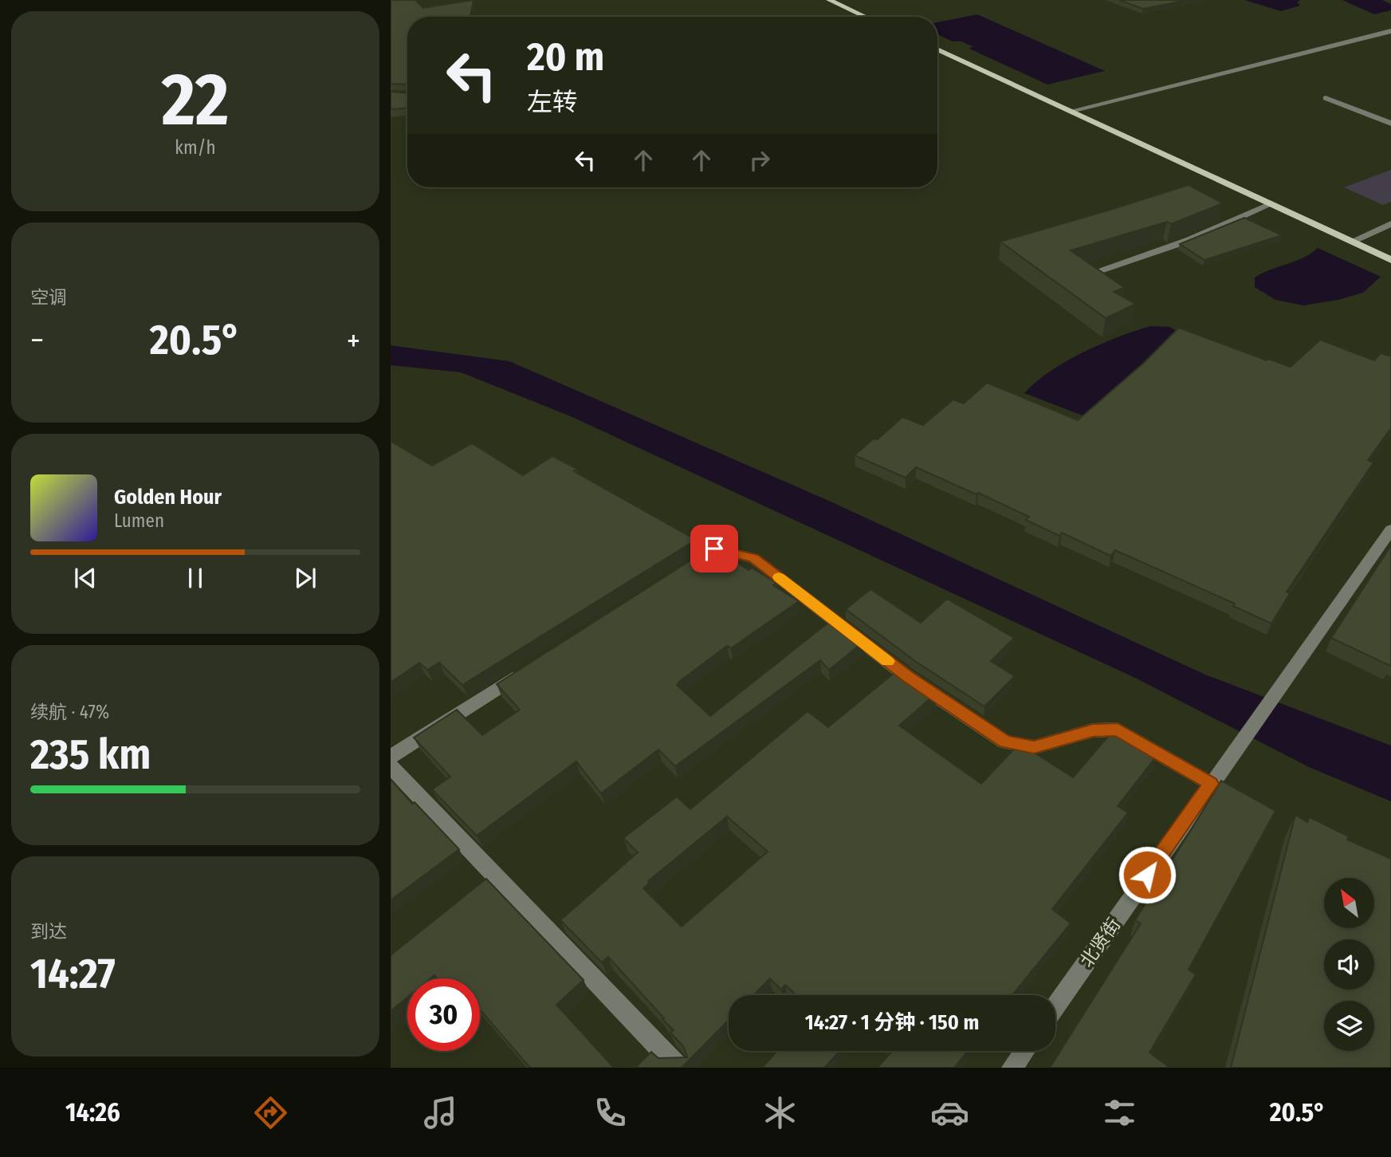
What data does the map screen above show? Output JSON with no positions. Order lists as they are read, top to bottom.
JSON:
{
  "streets": {
    "street": ["北贤街"]
  },
  "north": "top left",
  "page": {
    "tile": [
      ["22", "km/h"],
      "空调",
      ["续航 · 47%", "235 km"],
      ["到达", "14:27"]
    ],
    "turn": ["20 m", "左转"],
    "heat": ["−", "20.5°", "+"],
    "song": ["Golden Hour", "Lumen"],
    "limit": "30",
    "trip": "14:27 · 1 分钟 · 150 m",
    "tabs": ["14:26", "20.5°"]
  }
}
